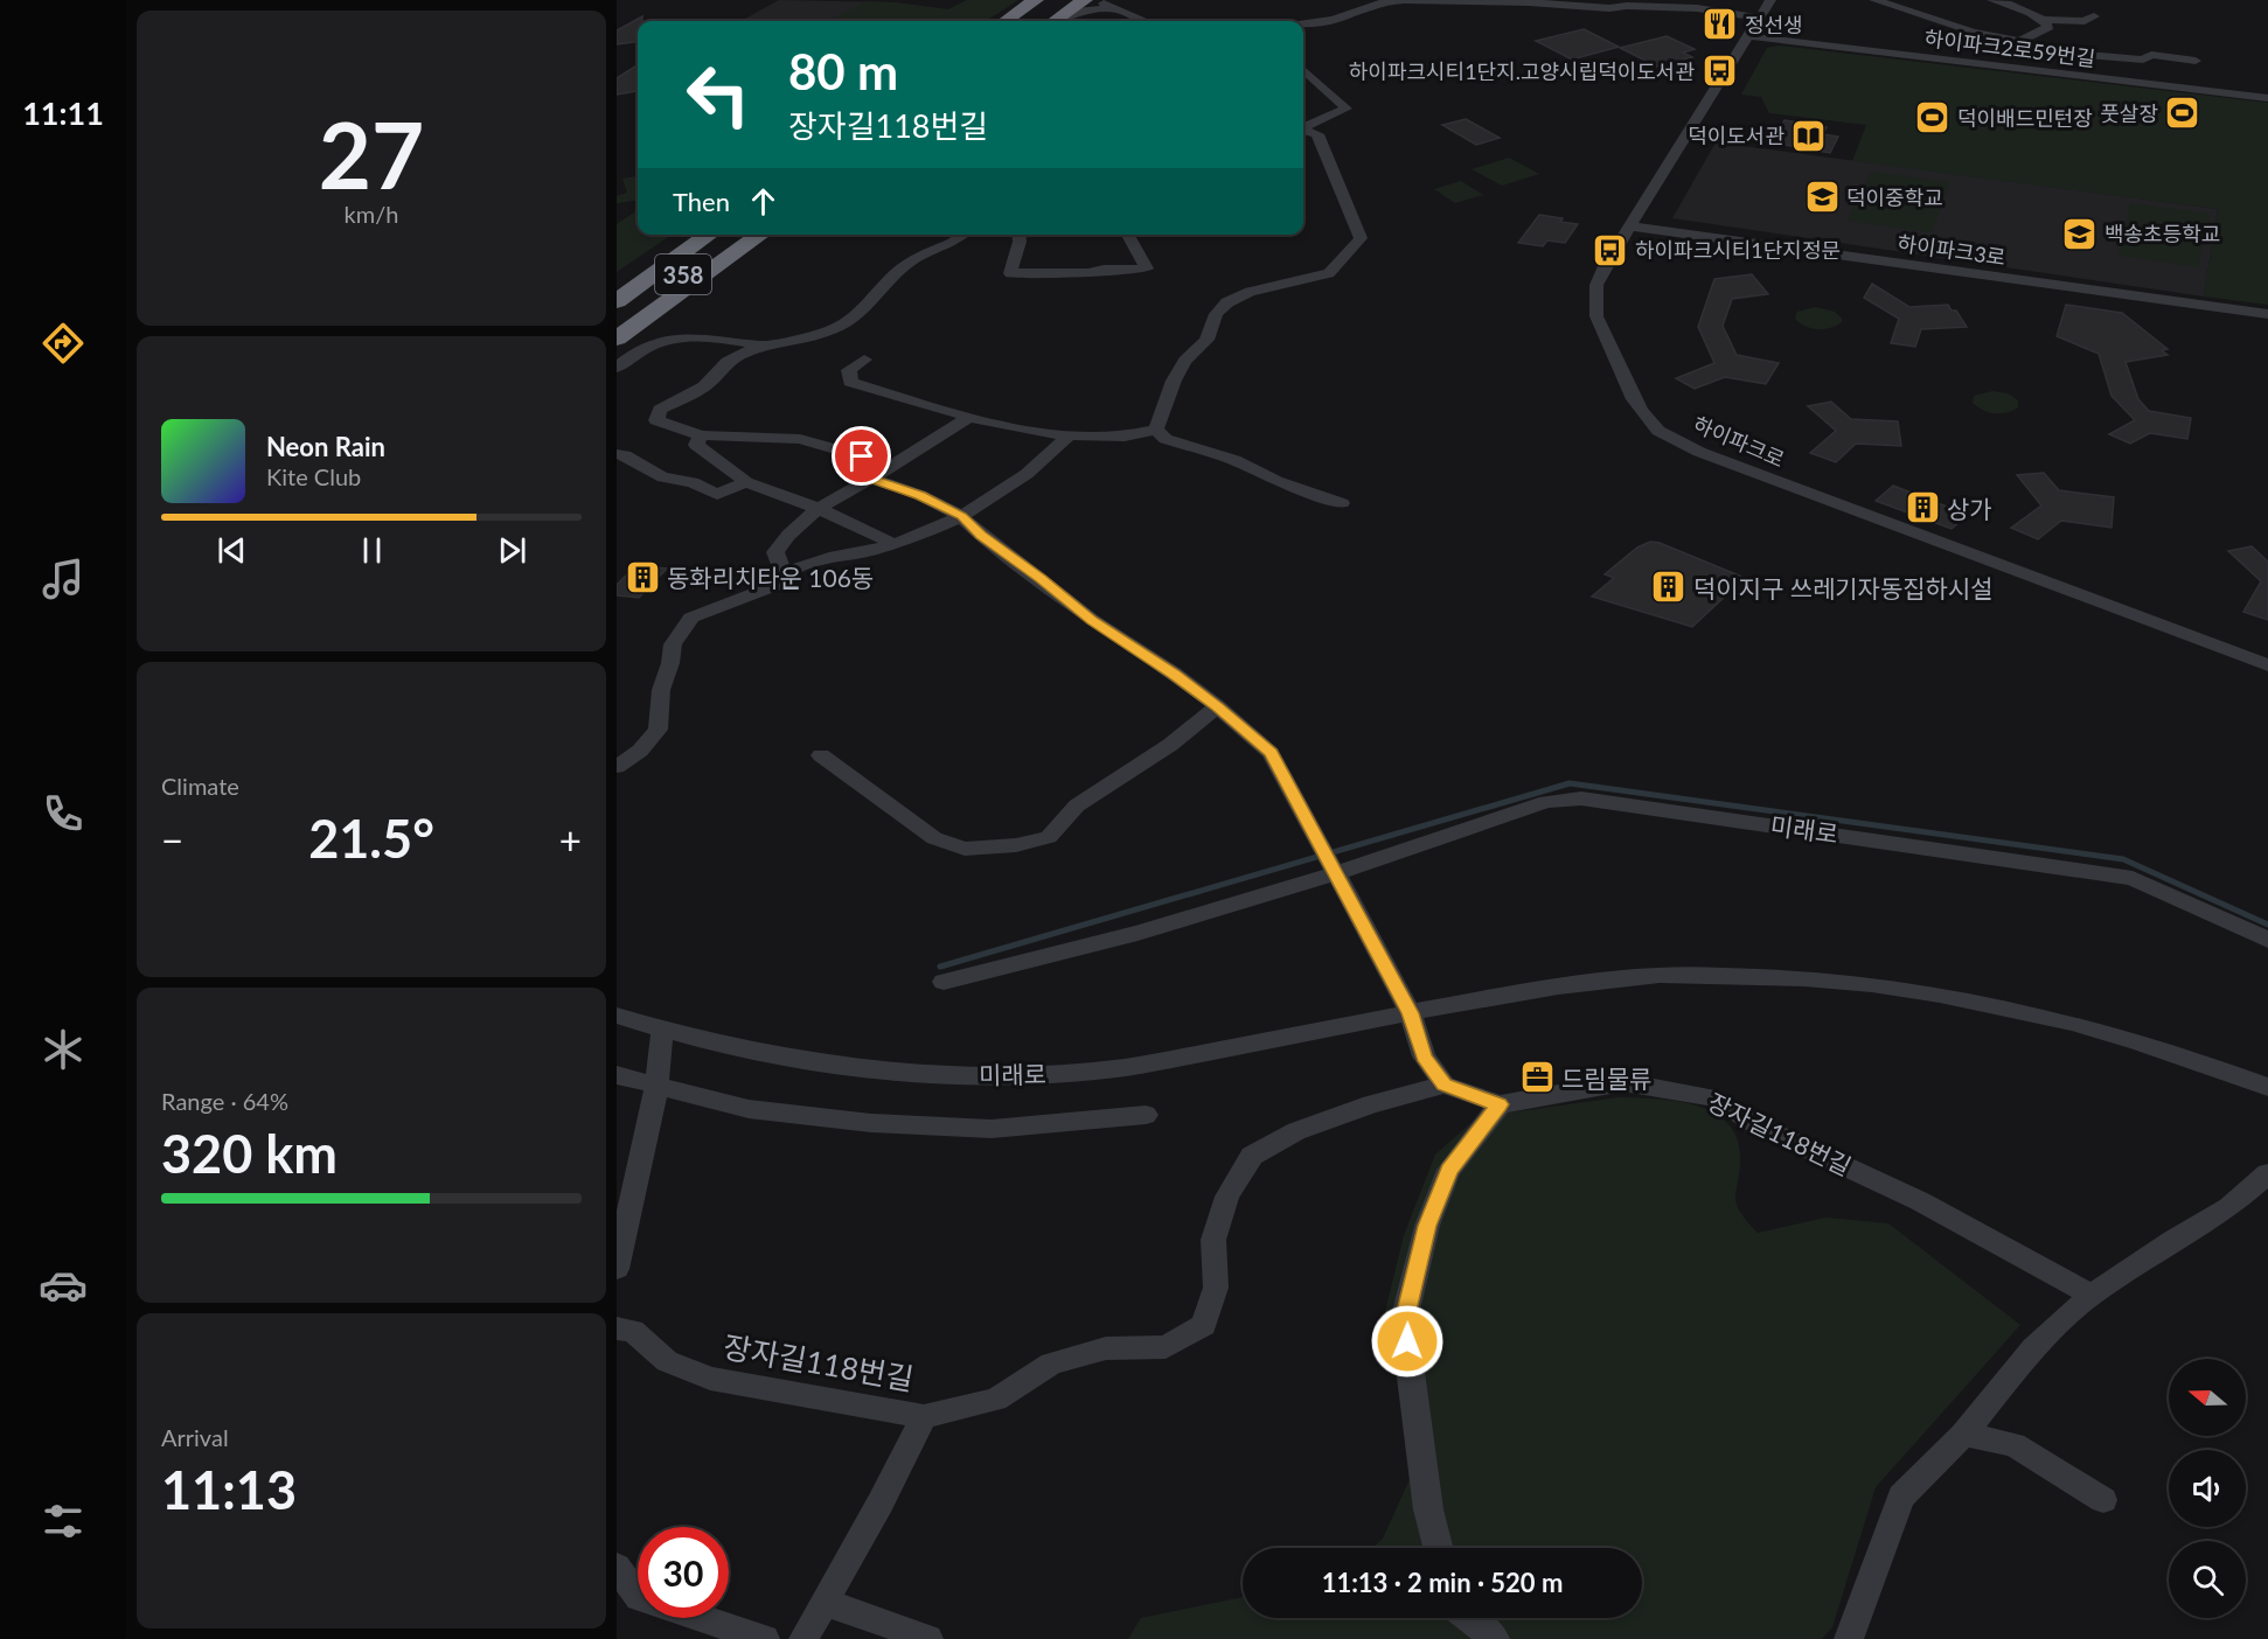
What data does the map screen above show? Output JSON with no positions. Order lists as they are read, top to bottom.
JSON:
{
  "streets": {
    "highway": ["358"],
    "street": [
      "하이파크2로59번길",
      "하이파크3로",
      "하이파크로",
      "미래로",
      "장자길118번길"
    ]
  },
  "crossings": [
    ["하이파크2로59번길", "하이파크로"],
    ["하이파크3로", "하이파크로"]
  ],
  "places": {
    "restaurant": ["정선생"],
    "bus stop": ["하이파크시티1단지.고양시립덕이도서관", "하이파크시티1단지정문"],
    "sports": ["풋살장", "덕이배드민턴장"],
    "library": ["덕이도서관"],
    "school or university": ["덕이중학교", "백송초등학교"],
    "building": ["상가", "동화리치타운 106동", "덕이지구 쓰레기자동집하시설"],
    "office": ["드림물류"]
  },
  "north": "left",
  "page": {
    "tabs": "11:11",
    "tile": [
      ["27", "km/h"],
      "Climate",
      ["Range · 64%", "320 km"],
      ["Arrival", "11:13"]
    ],
    "turn": ["80 m", "장자길118번길"],
    "then": "Then",
    "song": ["Neon Rain", "Kite Club"],
    "heat": ["−", "21.5°", "+"],
    "limit": "30",
    "trip": "11:13 · 2 min · 520 m"
  }
}
